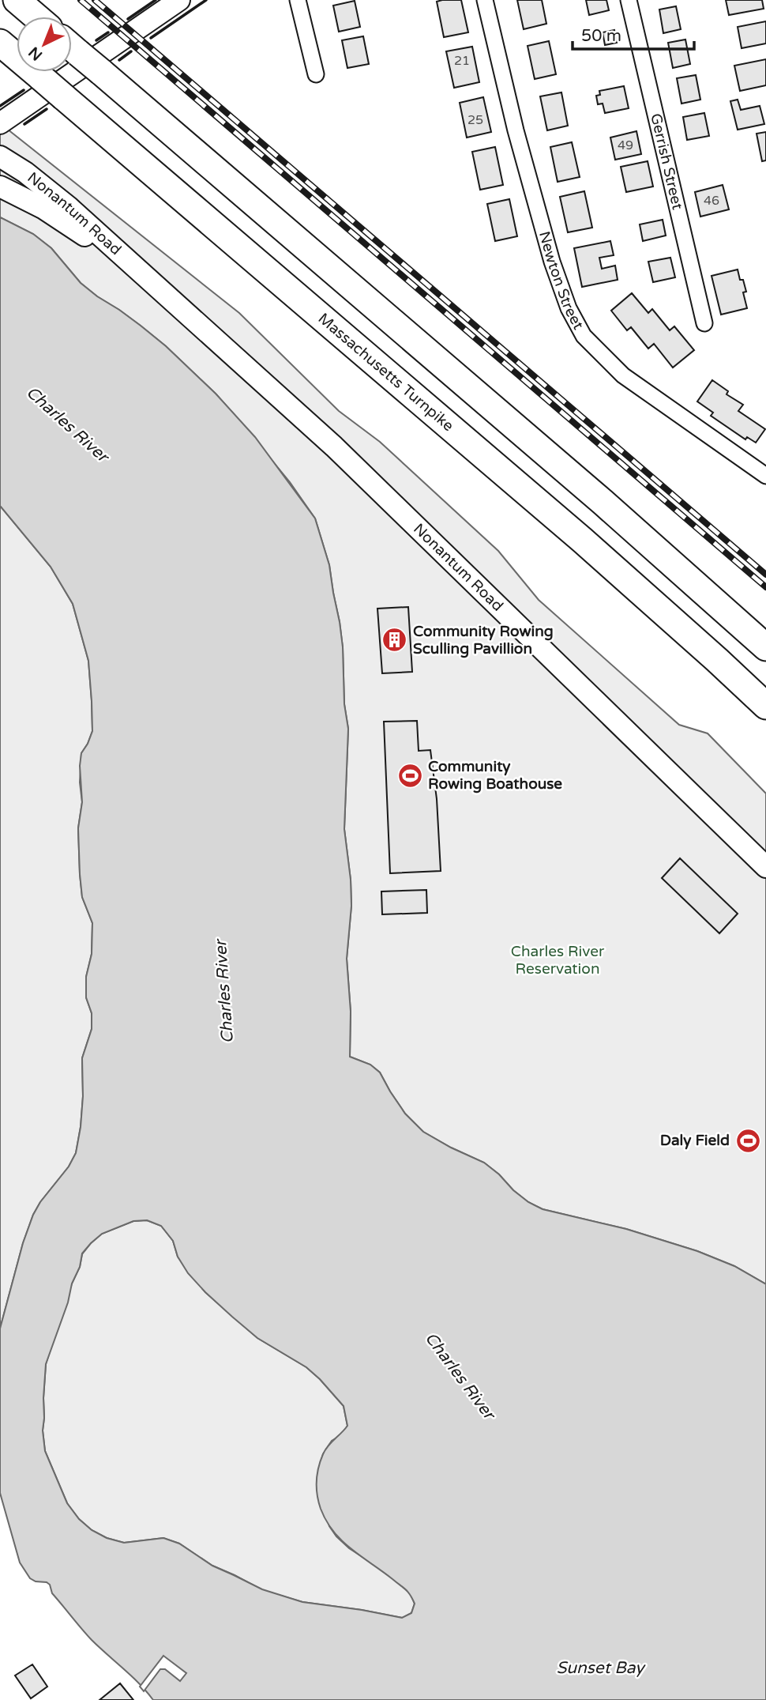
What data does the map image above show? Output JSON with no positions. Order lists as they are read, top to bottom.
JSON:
{
  "streets": {
    "highway": ["Massachusetts Turnpike"],
    "main road": ["Nonantum Road"],
    "street": ["Gerrish Street", "Newton Street"]
  },
  "water": ["Charles River", "Sunset Bay"],
  "parks": ["Charles River Reservation"],
  "places": {
    "building": ["Community Rowing Sculling Pavillion"],
    "sports": ["Community Rowing Boathouse", "Daly Field"]
  },
  "house_numbers": [
    "21",
    "25",
    "49",
    "46"
  ],
  "scale_bar": "50 m",
  "north": "bottom left"
}
